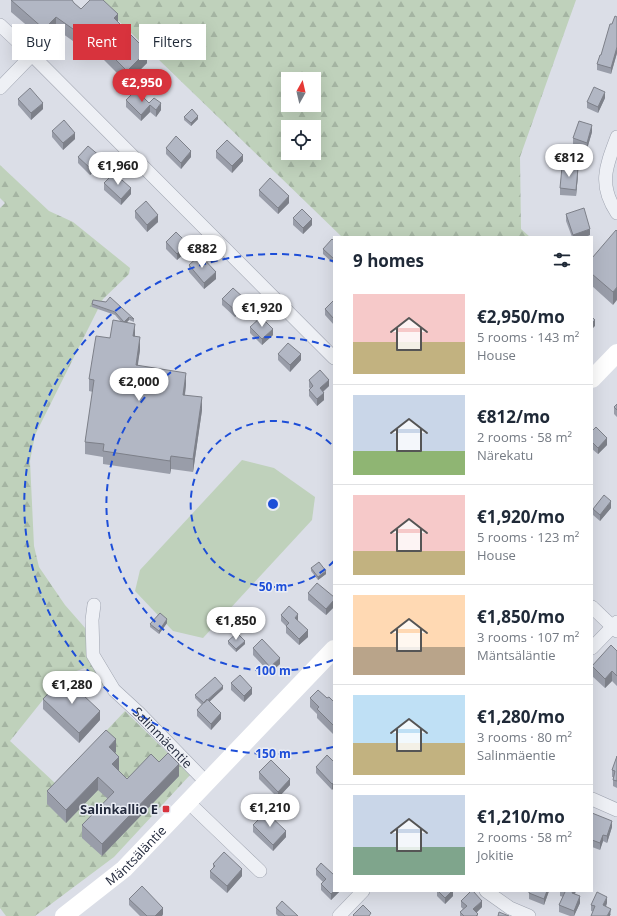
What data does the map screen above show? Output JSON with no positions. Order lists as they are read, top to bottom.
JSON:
{
  "streets": {
    "street": ["Salinmäentie", "Mäntsäläntie"]
  },
  "crossings": [
    ["Salinmäentie", "Mäntsäläntie"]
  ],
  "places": {
    "transit": ["Salinkallio E"]
  },
  "north": "top",
  "page": {
    "chip": ["Buy", "Rent", "Filters"],
    "price": [
      "€2,950",
      "€812",
      "€1,960",
      "€882",
      "€1,920",
      "€2,000",
      "€1,850",
      "€1,280",
      "€1,210"
    ],
    "heading": "9 homes",
    "list": [
      {
        "name": "€2,950/mo",
        "note": "5 rooms · 143 m² · House"
      },
      {
        "name": "€812/mo",
        "note": "2 rooms · 58 m² · Närekatu"
      },
      {
        "name": "€1,920/mo",
        "note": "5 rooms · 123 m² · House"
      },
      {
        "name": "€1,850/mo",
        "note": "3 rooms · 107 m² · Mäntsäläntie"
      },
      {
        "name": "€1,280/mo",
        "note": "3 rooms · 80 m² · Salinmäentie"
      },
      {
        "name": "€1,210/mo",
        "note": "2 rooms · 58 m² · Jokitie"
      }
    ]
  },
  "rings": ["50 m", "100 m", "150 m"]
}
